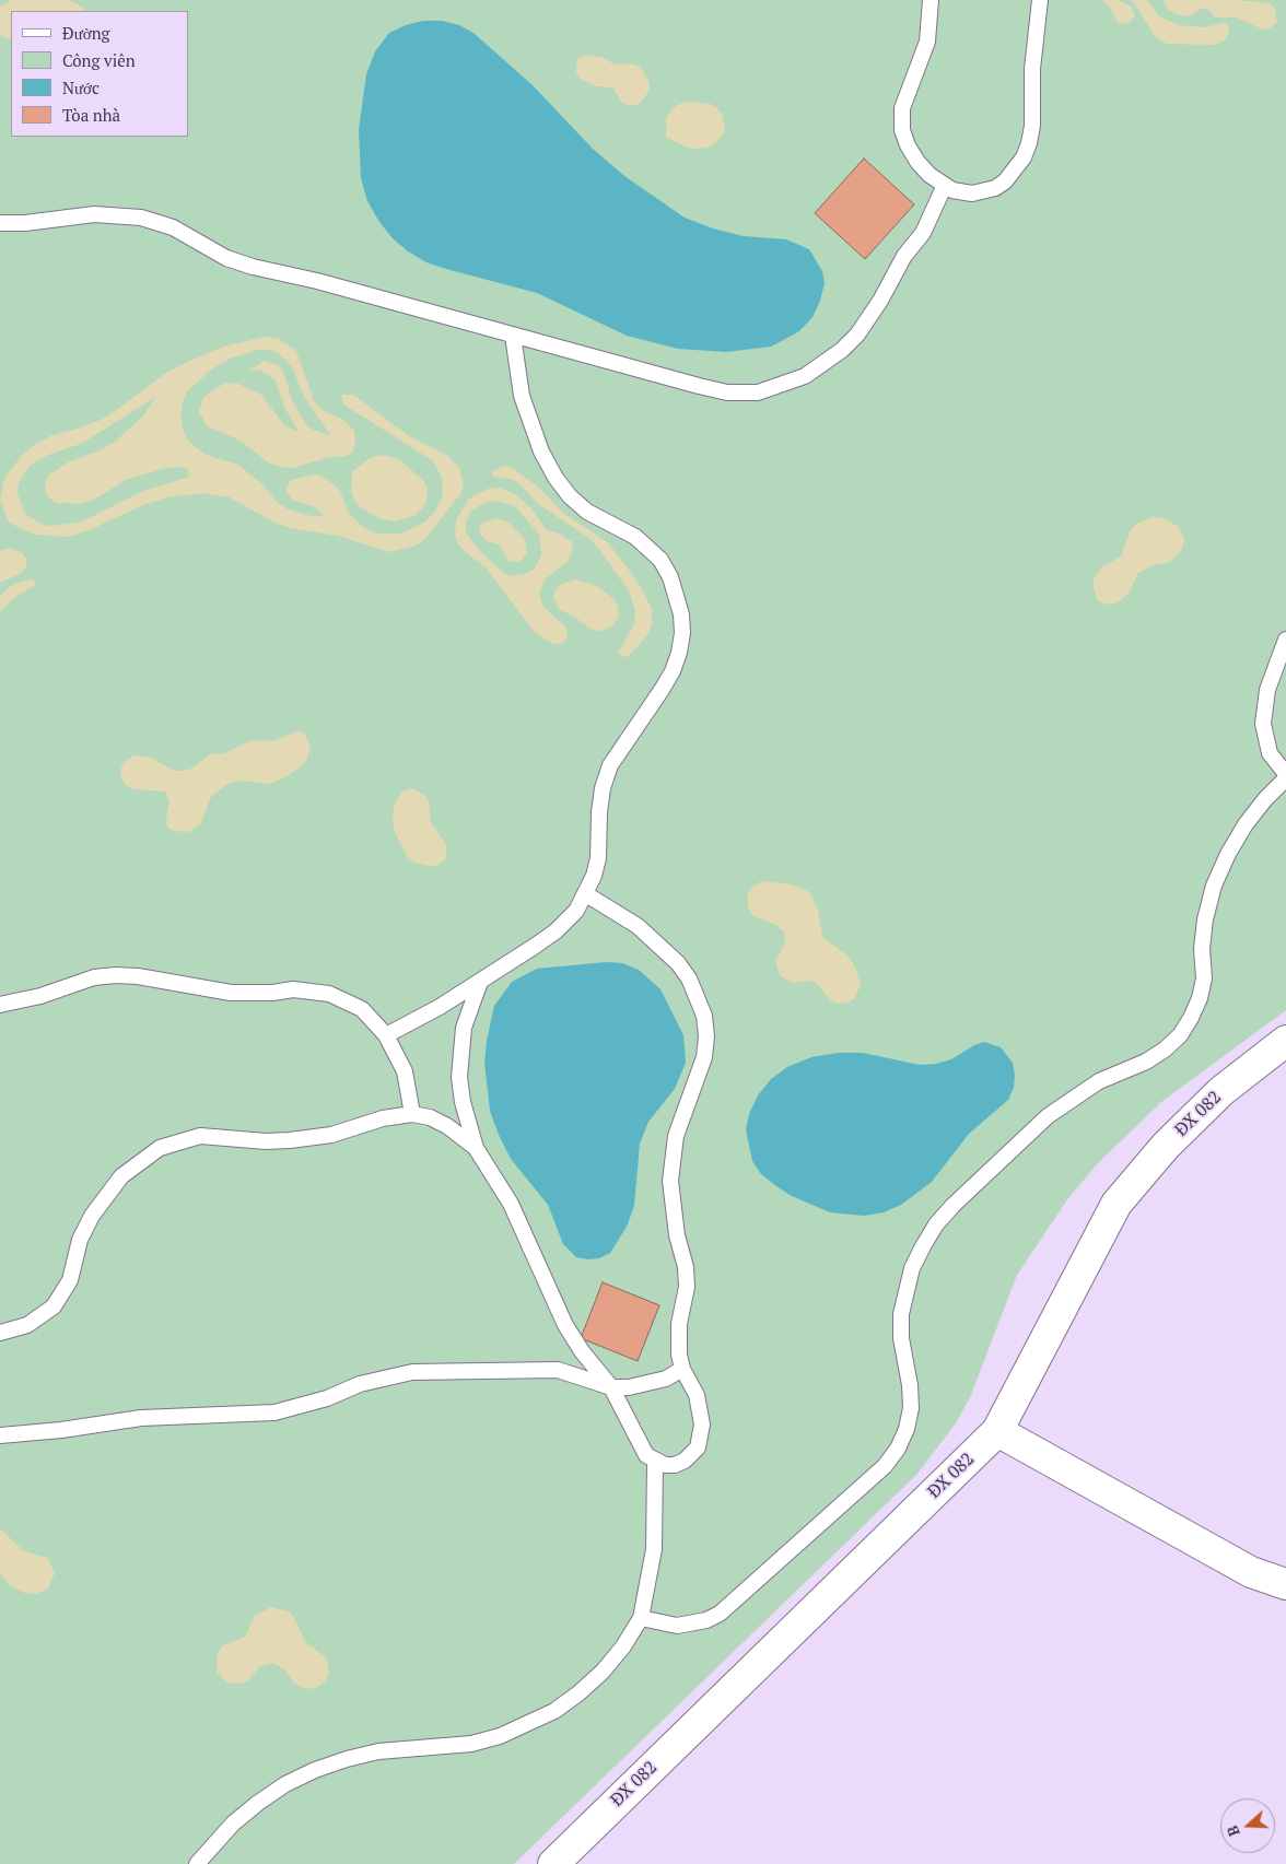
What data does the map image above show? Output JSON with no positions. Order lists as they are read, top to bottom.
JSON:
{
  "streets": {
    "street": ["ĐX 082"]
  },
  "legend": [
    "Đường",
    "Công viên",
    "Nước",
    "Tòa nhà"
  ],
  "north": "left"
}
